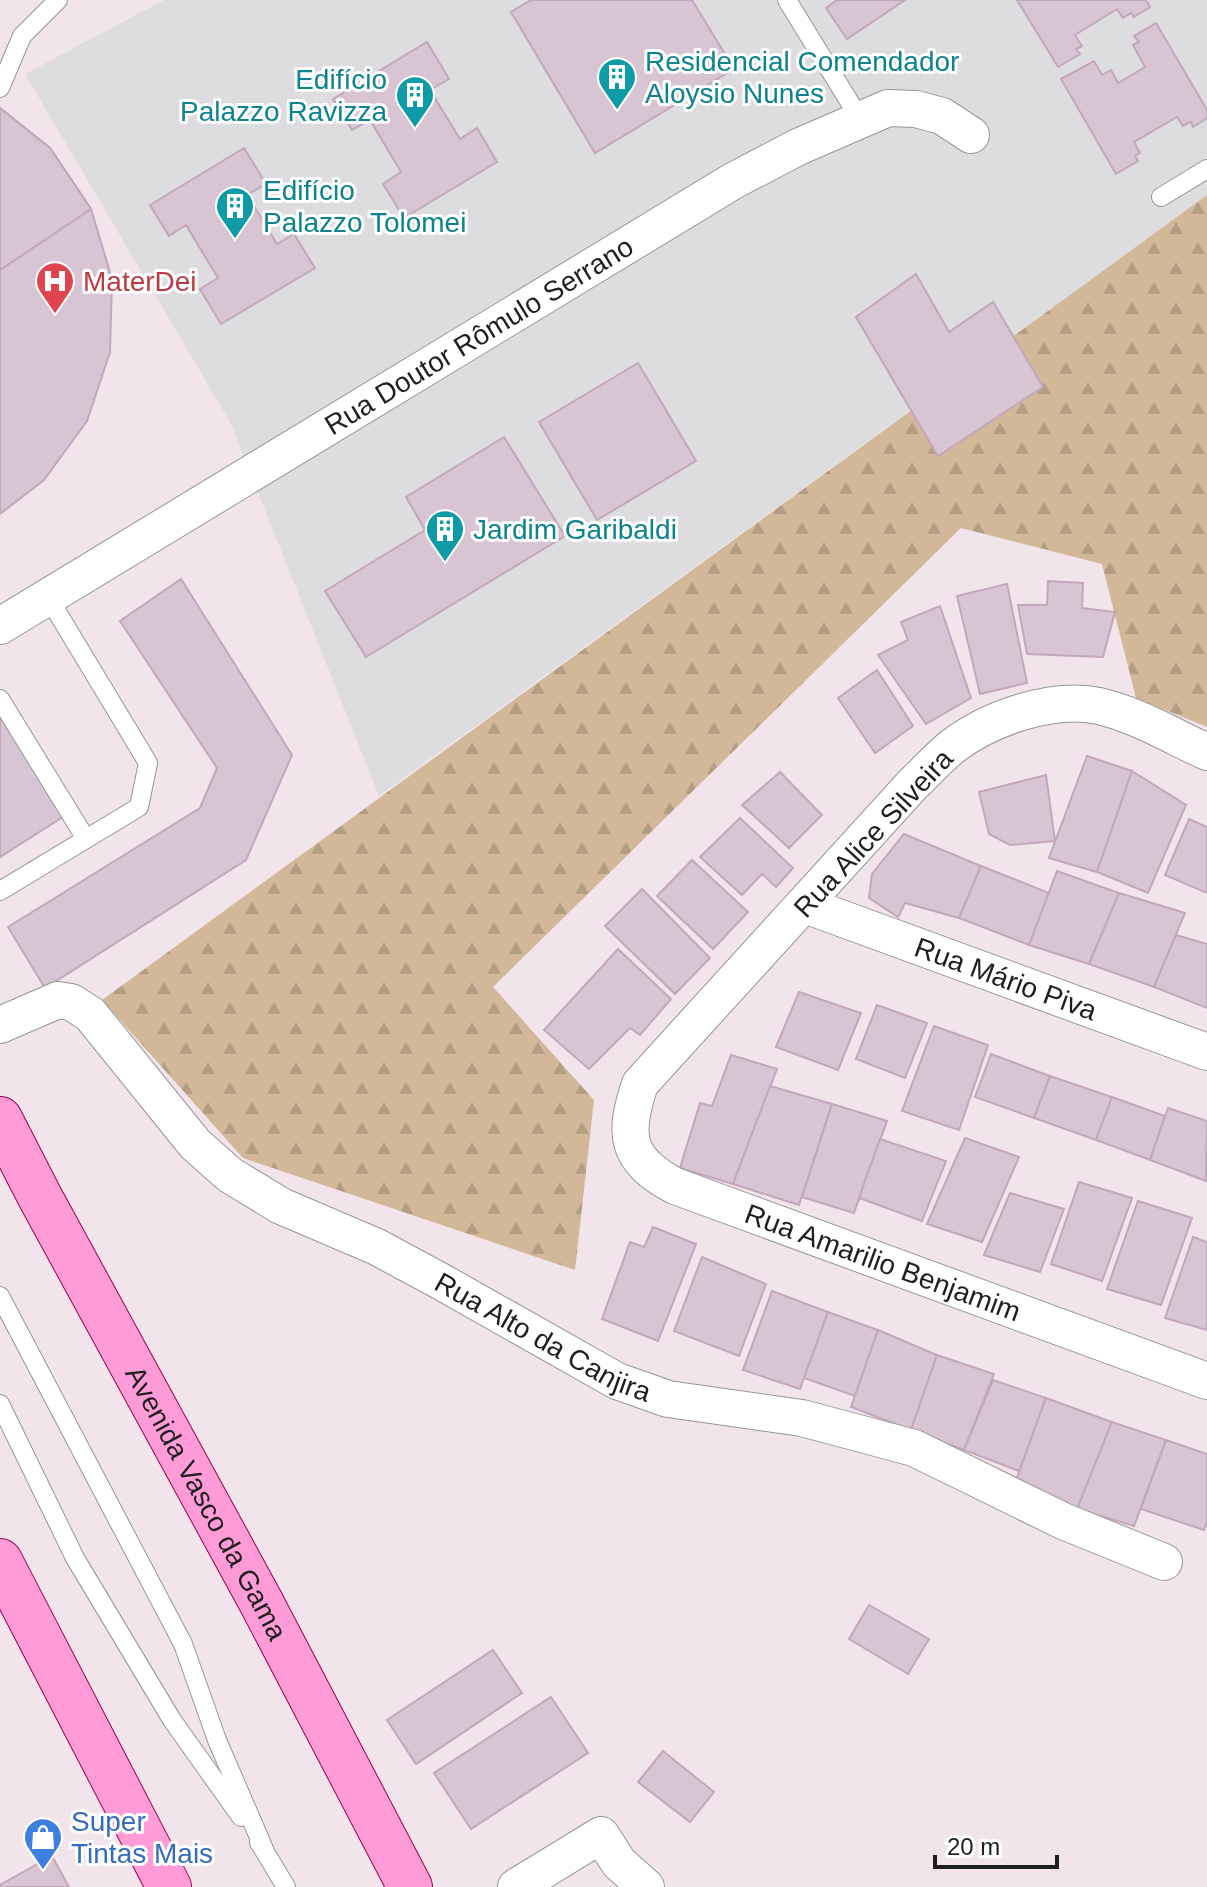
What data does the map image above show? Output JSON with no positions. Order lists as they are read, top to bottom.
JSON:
{
  "streets": {
    "main road": ["Avenida Vasco da Gama"],
    "street": [
      "Rua Doutor Rômulo Serrano",
      "Rua Alice Silveira",
      "Rua Mário Piva",
      "Rua Amarilio Benjamim",
      "Rua Alto da Canjira"
    ]
  },
  "crossings": [
    ["Rua Alice Silveira", "Rua Mário Piva"],
    ["Rua Alice Silveira", "Rua Amarilio Benjamim"]
  ],
  "places": {
    "building": [
      "Residencial Comendador Aloysio Nunes",
      "Edifício Palazzo Ravizza",
      "Edifício Palazzo Tolomei",
      "Jardim Garibaldi"
    ],
    "hospital": ["MaterDei"],
    "shop": ["Super Tintas Mais"]
  },
  "scale_bar": "20 m"
}
